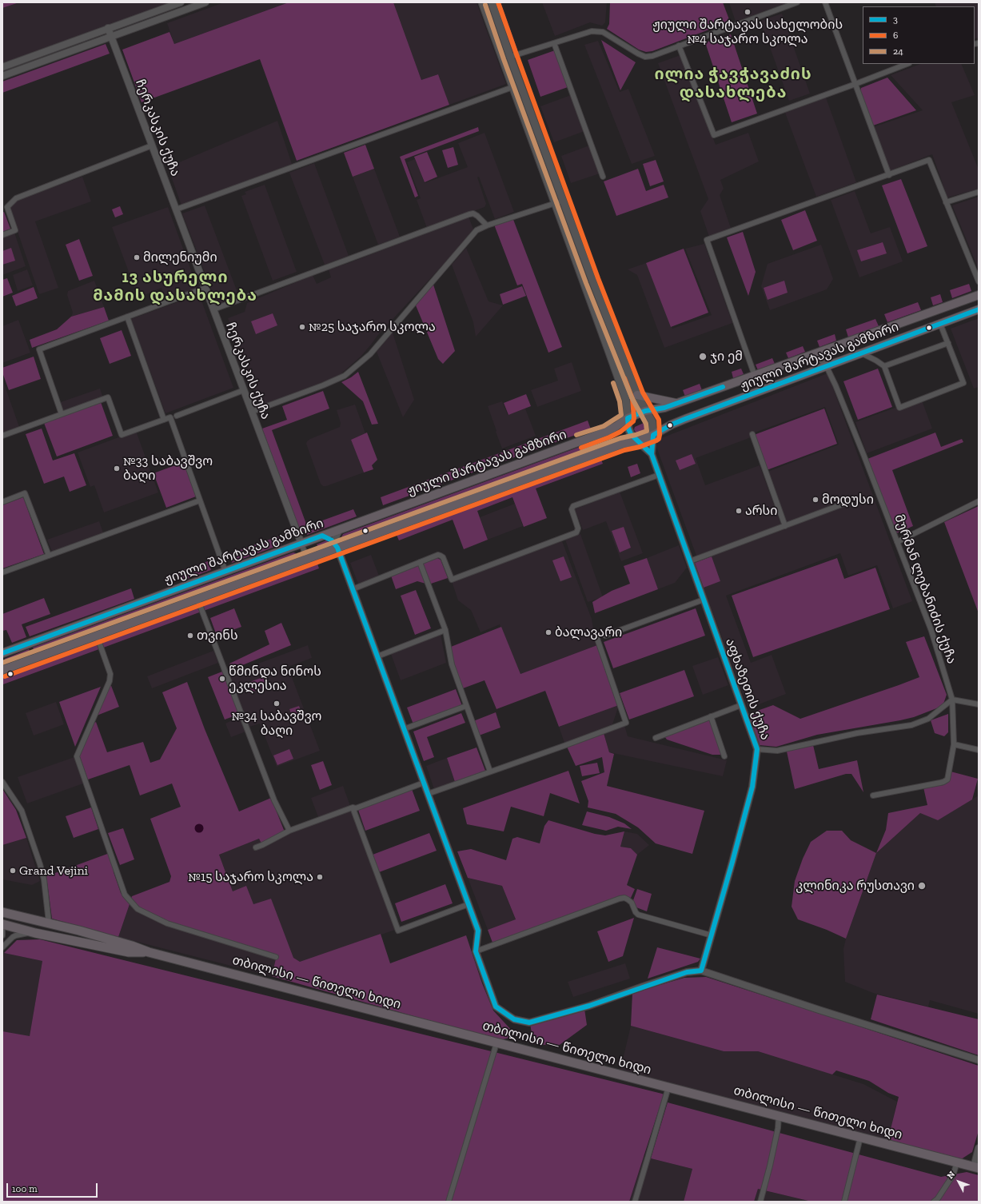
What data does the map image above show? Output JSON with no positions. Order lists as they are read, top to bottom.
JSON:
{
  "streets": {
    "highway": ["თბილისი — წითელი ხიდი"],
    "main road": ["ჟიული შარტავას გამზირი"],
    "street": ["ჩერკასკის ქუჩა", "მურმან ლებანიძის ქუჩა", "აფხაზეთის ქუჩა"]
  },
  "crossings": [
    ["ჩერკასკის ქუჩა", "ჟიული შარტავას გამზირი"],
    ["ჟიული შარტავას გამზირი", "მურმან ლებანიძის ქუჩა"],
    ["ჟიული შარტავას გამზირი", "აფხაზეთის ქუჩა"]
  ],
  "districts": ["ილია ჭავჭავაძის დასახლება", "13 ასურელი მამის დასახლება"],
  "places": [
    "ჟიული შარტავას სახელობის №4 საჯარო სკოლა",
    "მილენიუმი",
    "№25 საჯარო სკოლა",
    "ჯი ემ",
    "№33 საბავშვო ბაღი",
    "მოდუსი",
    "არსი",
    "ბალავარი",
    "თვინს",
    "წმინდა ნინოს ეკლესია",
    "№34 საბავშვო ბაღი",
    "Grand Vejini",
    "№15 საჯარო სკოლა",
    "კლინიკა რუსთავი"
  ],
  "lines": ["transit line 6", "transit line 24", "transit line 3"],
  "legend": ["3", "6", "24"],
  "scale_bar": "100 m",
  "north": "top left"
}
